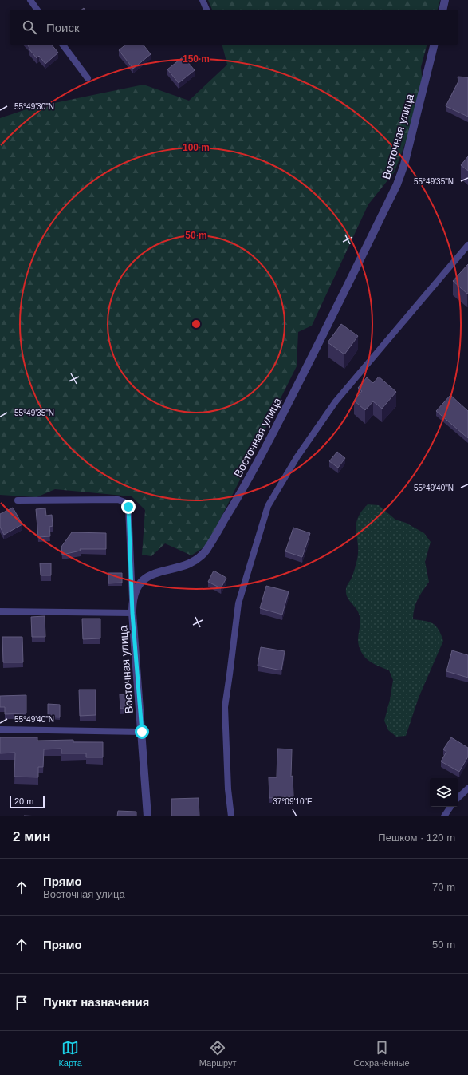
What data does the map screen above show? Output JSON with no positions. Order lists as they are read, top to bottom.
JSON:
{
  "streets": {
    "street": ["Восточная улица"]
  },
  "scale_bar": "20 m",
  "page": {
    "search": "Поиск",
    "scale": "20 m",
    "heading": ["2 мин", "Пешком · 120 m"],
    "list": [
      ["Прямо", "Восточная улица", "70 m"],
      ["Прямо", "50 m"],
      "Пункт назначения"
    ],
    "nav": ["Карта", "Маршрут", "Сохранённые"]
  },
  "coordinates": [
    "55°49'30\"N",
    "55°49'35\"N",
    "55°49'40\"N",
    "37°09'10\"E"
  ],
  "rings": ["150 m", "100 m", "50 m"]
}
